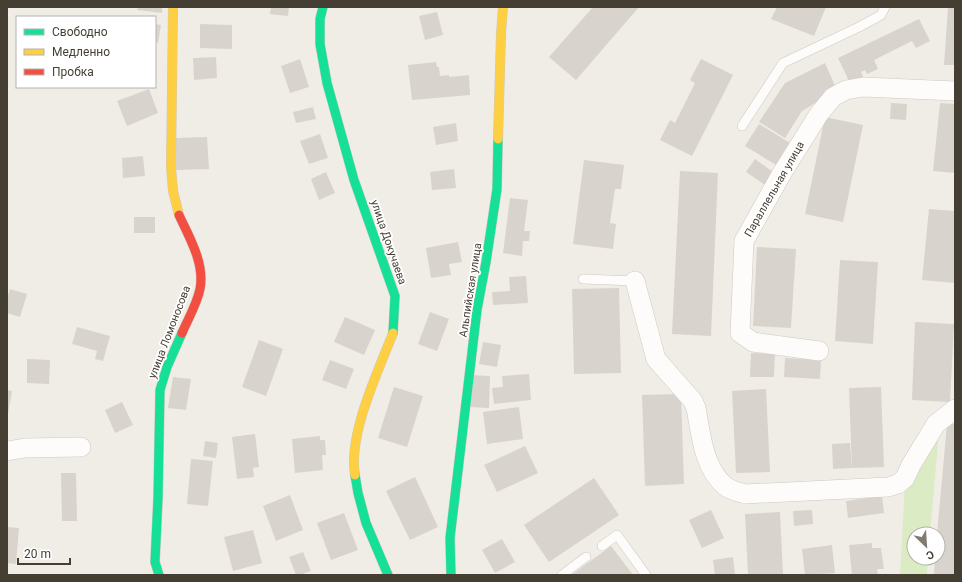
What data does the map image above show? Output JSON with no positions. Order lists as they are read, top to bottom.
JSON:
{
  "streets": {
    "street": [
      "Параллельная улица",
      "улица Докучаева",
      "Альпийская улица",
      "улица Ломоносова"
    ]
  },
  "legend": ["Свободно", "Медленно", "Пробка"],
  "scale_bar": "20 m",
  "north": "bottom right"
}
